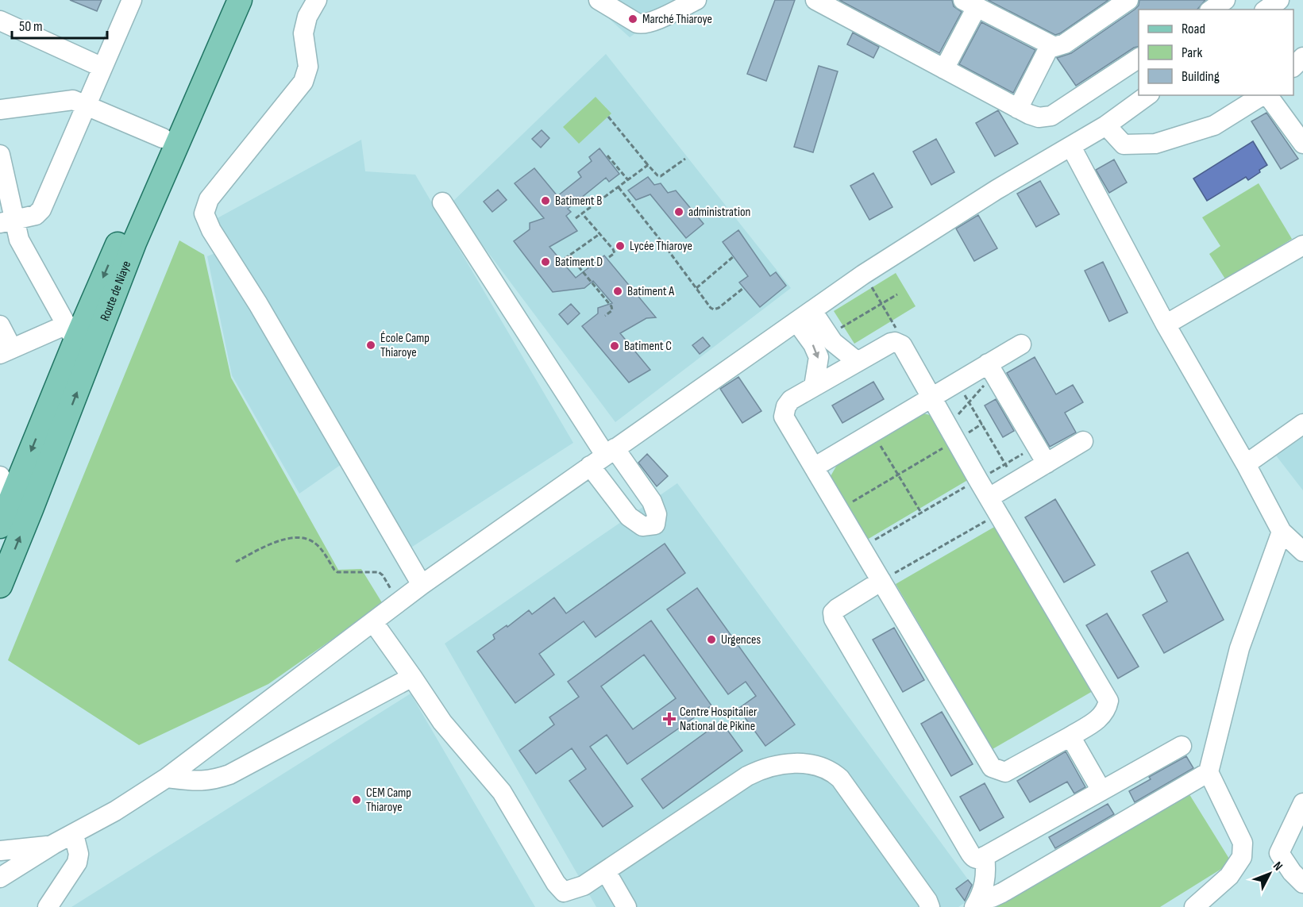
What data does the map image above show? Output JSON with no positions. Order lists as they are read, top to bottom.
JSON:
{
  "streets": {
    "main road": ["Route de Niaye"]
  },
  "places": {
    "other": [
      "Marché Thiaroye",
      "Batiment B",
      "administration",
      "Lycée Thiaroye",
      "Batiment D",
      "Batiment A",
      "École Camp Thiaroye",
      "Batiment C",
      "Urgences",
      "CEM Camp Thiaroye"
    ],
    "health": ["Centre Hospitalier National de Pikine"]
  },
  "legend": ["Road", "Park", "Building"],
  "scale_bar": "50 m",
  "north": "top right"
}
